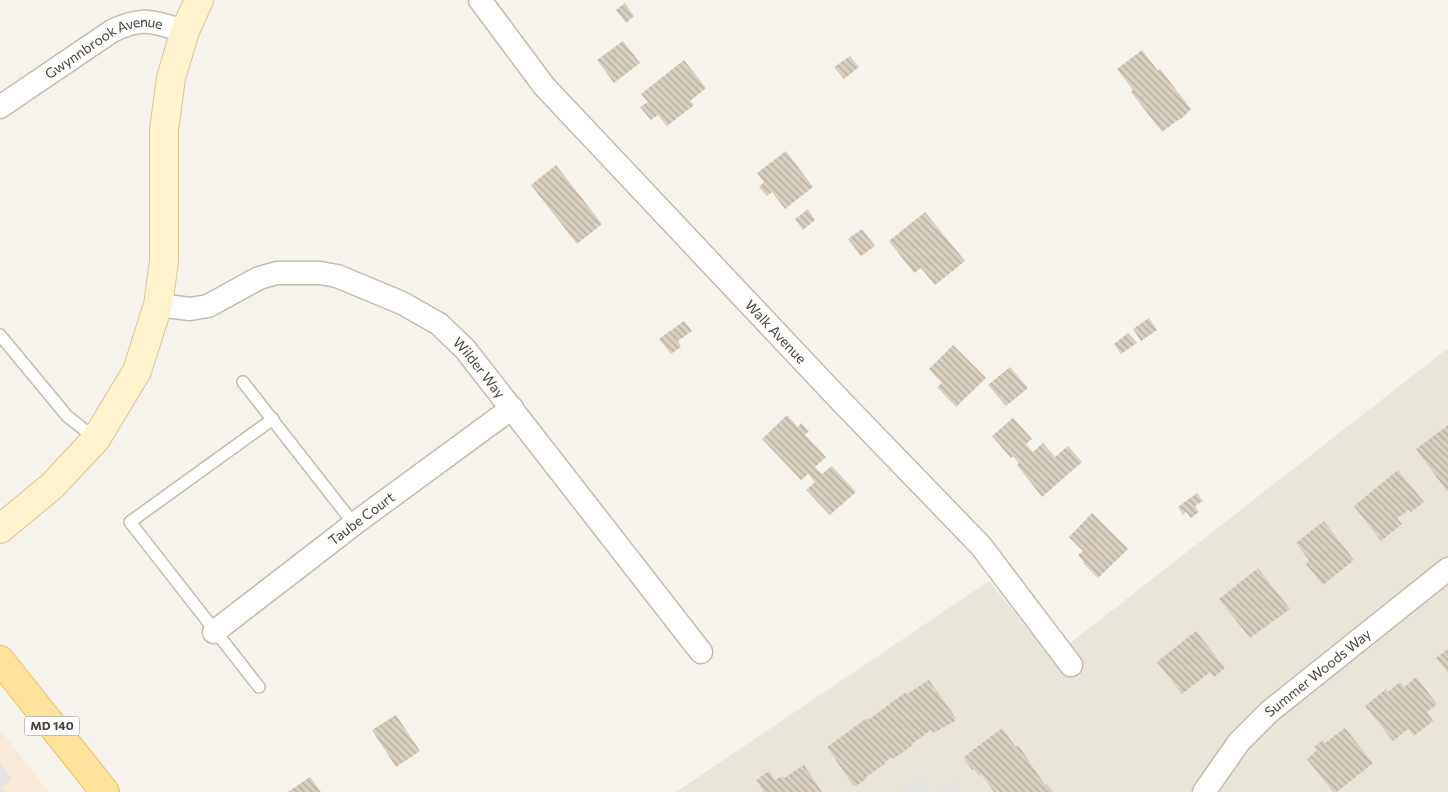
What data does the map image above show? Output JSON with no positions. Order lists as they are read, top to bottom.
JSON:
{
  "streets": {
    "main road": ["MD 140"],
    "street": [
      "Gwynnbrook Avenue",
      "Walk Avenue",
      "Wilder Way",
      "Taube Court",
      "Summer Woods Way"
    ]
  },
  "crossings": [
    ["Wilder Way", "Taube Court"]
  ]
}
